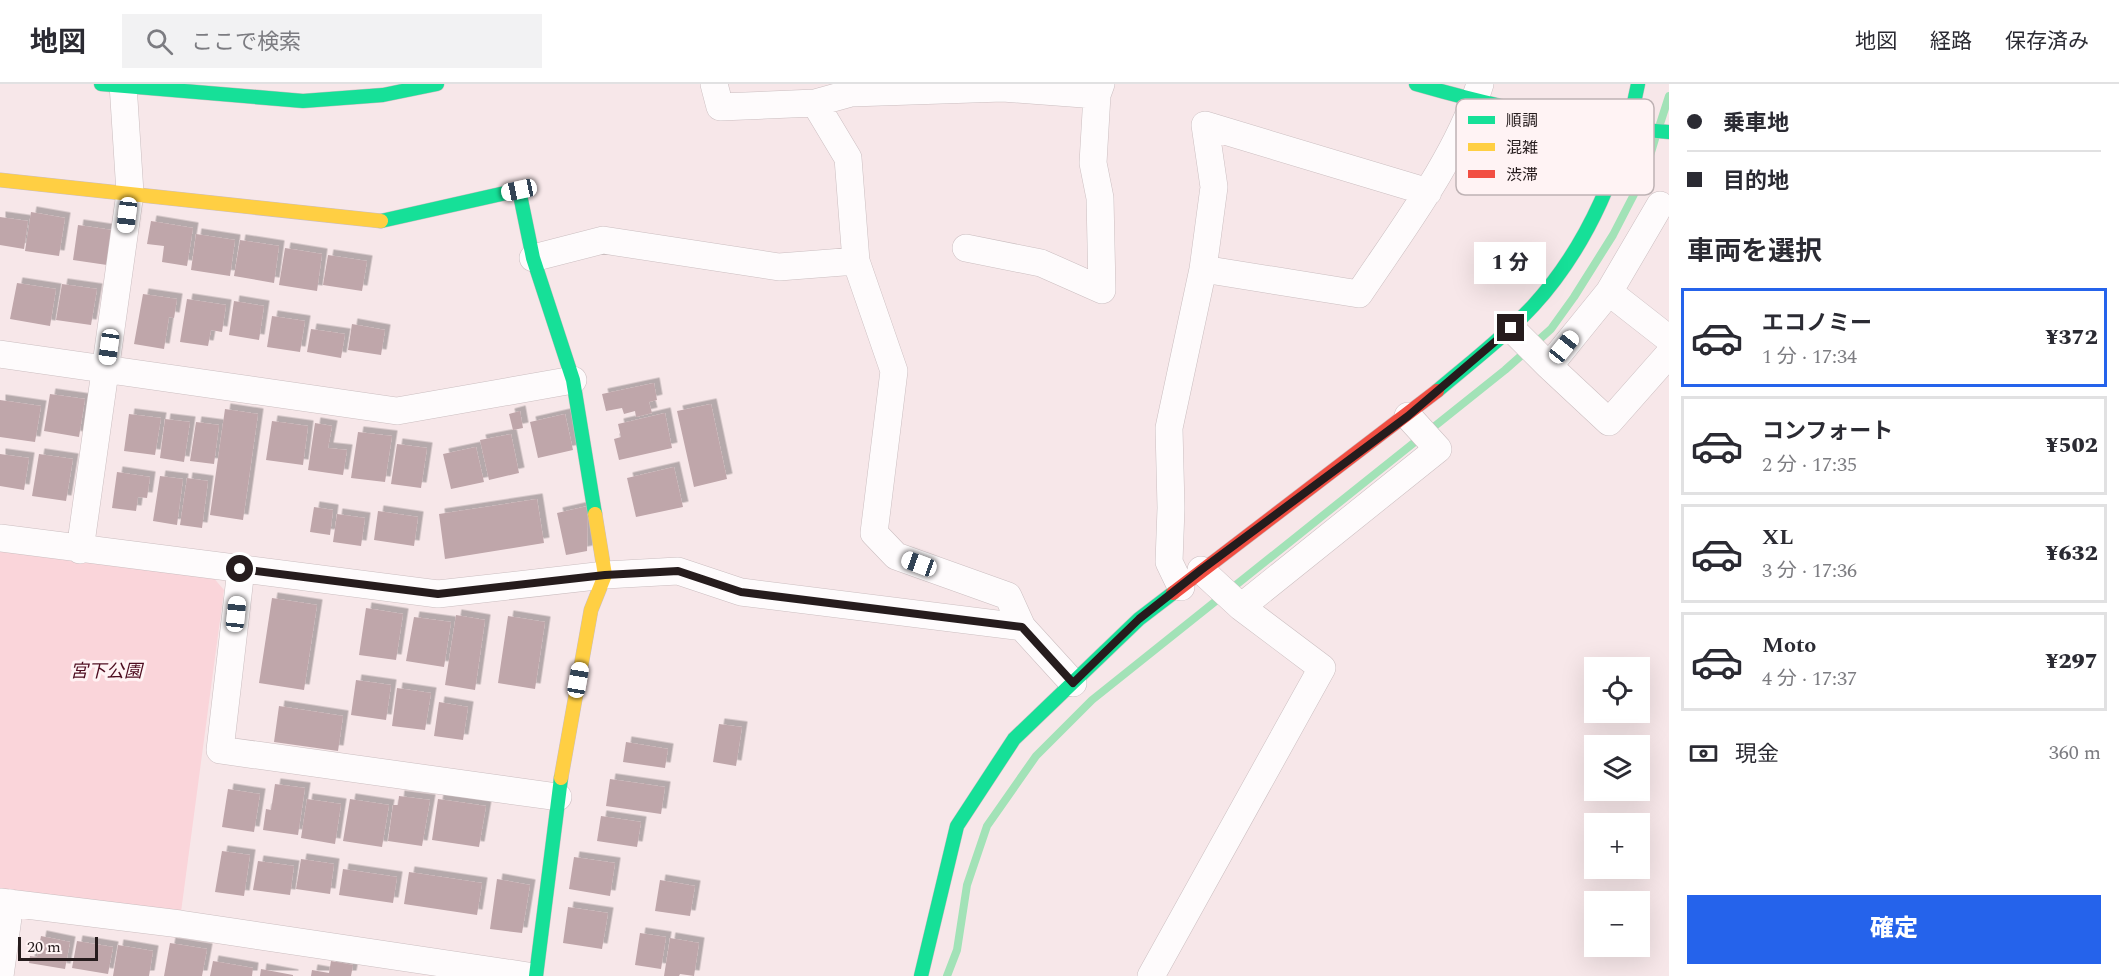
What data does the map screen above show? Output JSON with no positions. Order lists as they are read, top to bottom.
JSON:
{
  "parks": ["宮下公園"],
  "legend": ["順調", "混雑", "渋滞"],
  "scale_bar": "20 m",
  "page": {
    "header": "地図",
    "search": "ここで検索",
    "nav": ["地図", "経路", "保存済み"],
    "banner": ["乗車地", "目的地"],
    "heading": "車両を選択",
    "bubble": "1 分",
    "list": [
      {
        "name": "エコノミー",
        "note": "1 分 · 17:34",
        "value": "¥372"
      },
      {
        "name": "コンフォート",
        "note": "2 分 · 17:35",
        "value": "¥502"
      },
      {
        "name": "XL",
        "note": "3 分 · 17:36",
        "value": "¥632"
      },
      {
        "name": "Moto",
        "note": "4 分 · 17:37",
        "value": "¥297"
      }
    ],
    "map_buttons": ["+", "−"],
    "pay": ["現金", "360 m"],
    "buttons": "確定",
    "scale": "20 m"
  }
}
